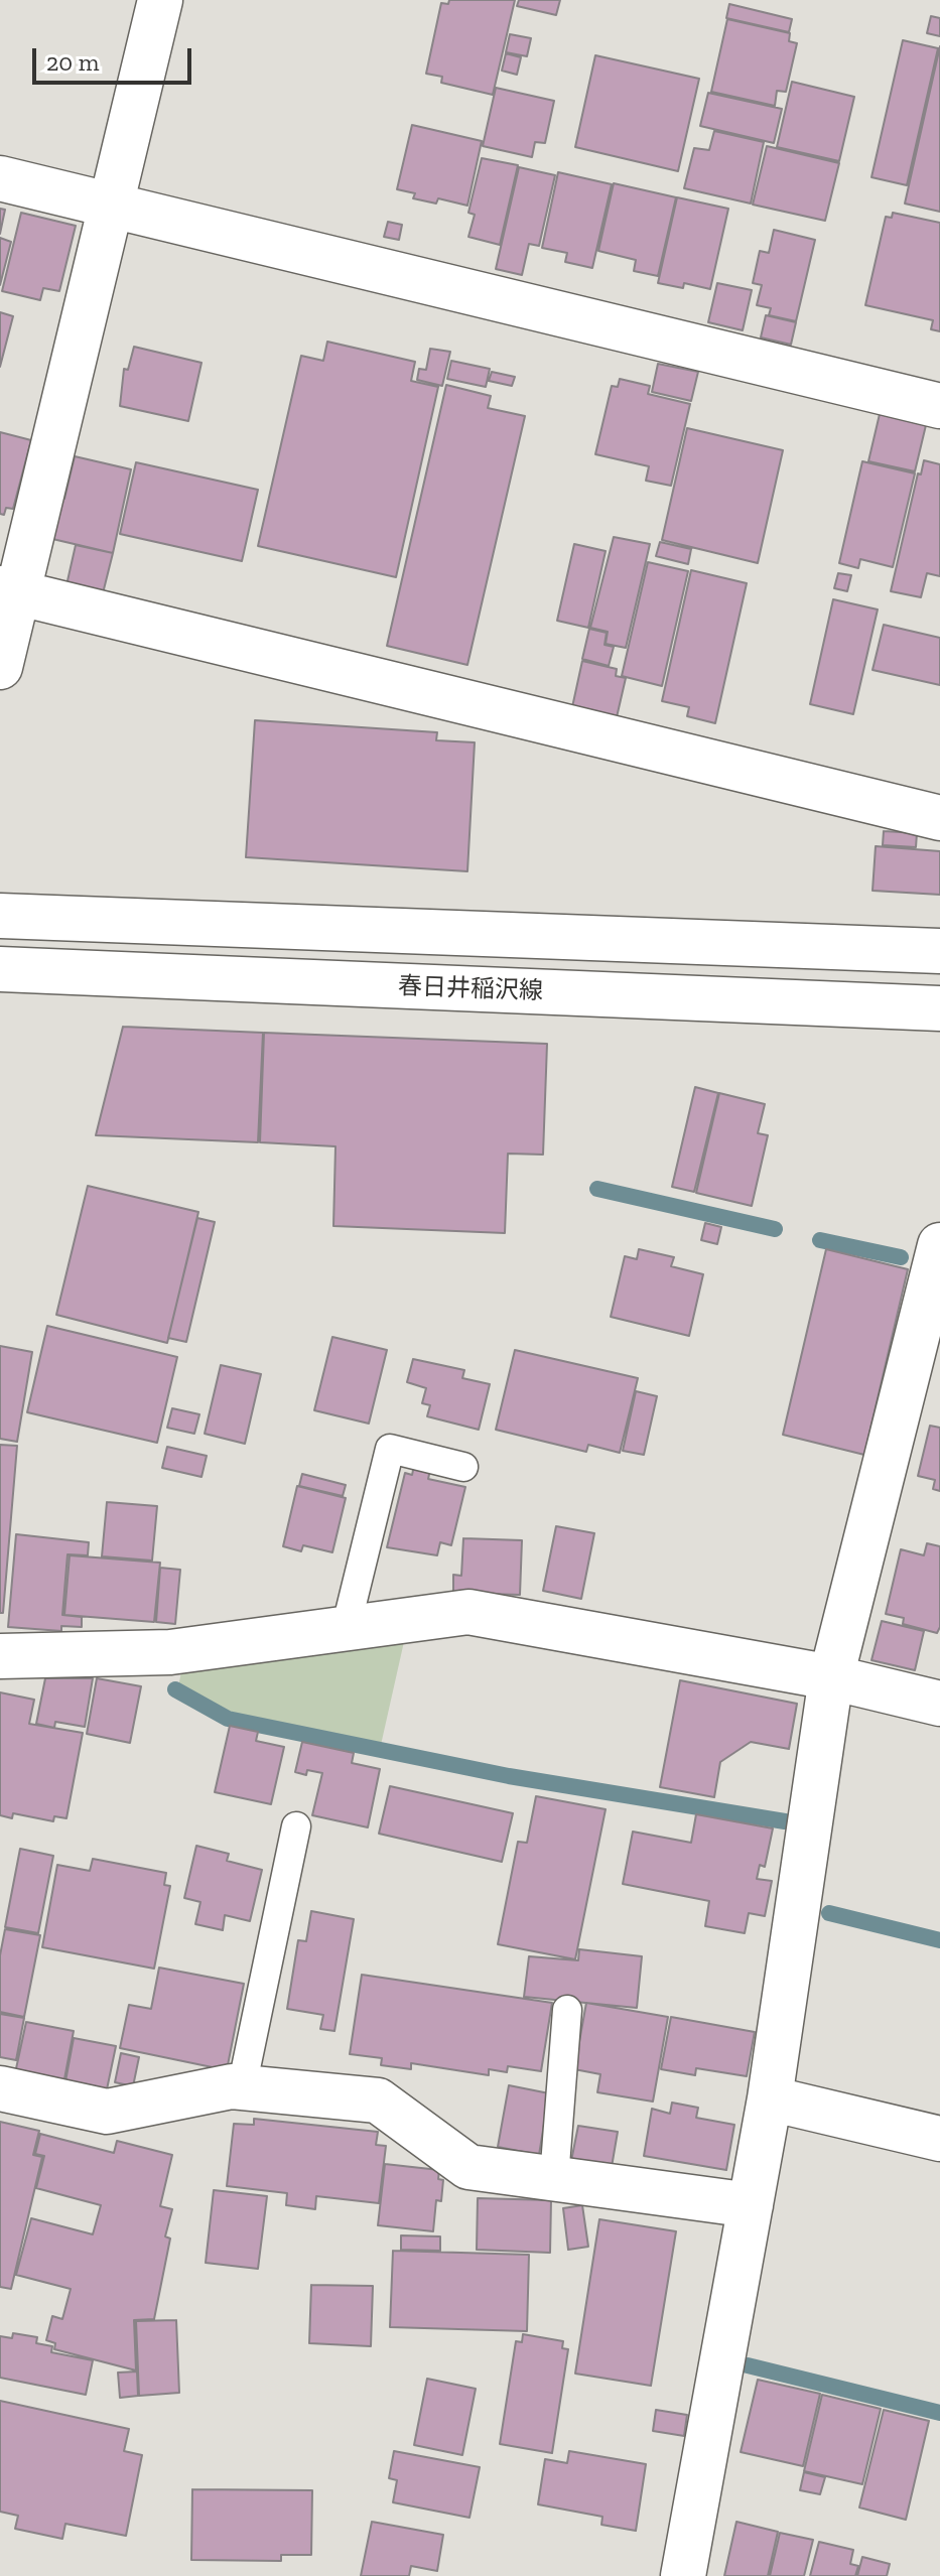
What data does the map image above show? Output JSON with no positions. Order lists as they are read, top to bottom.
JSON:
{
  "streets": {
    "street": ["春日井稲沢線"]
  },
  "scale_bar": "20 m"
}
